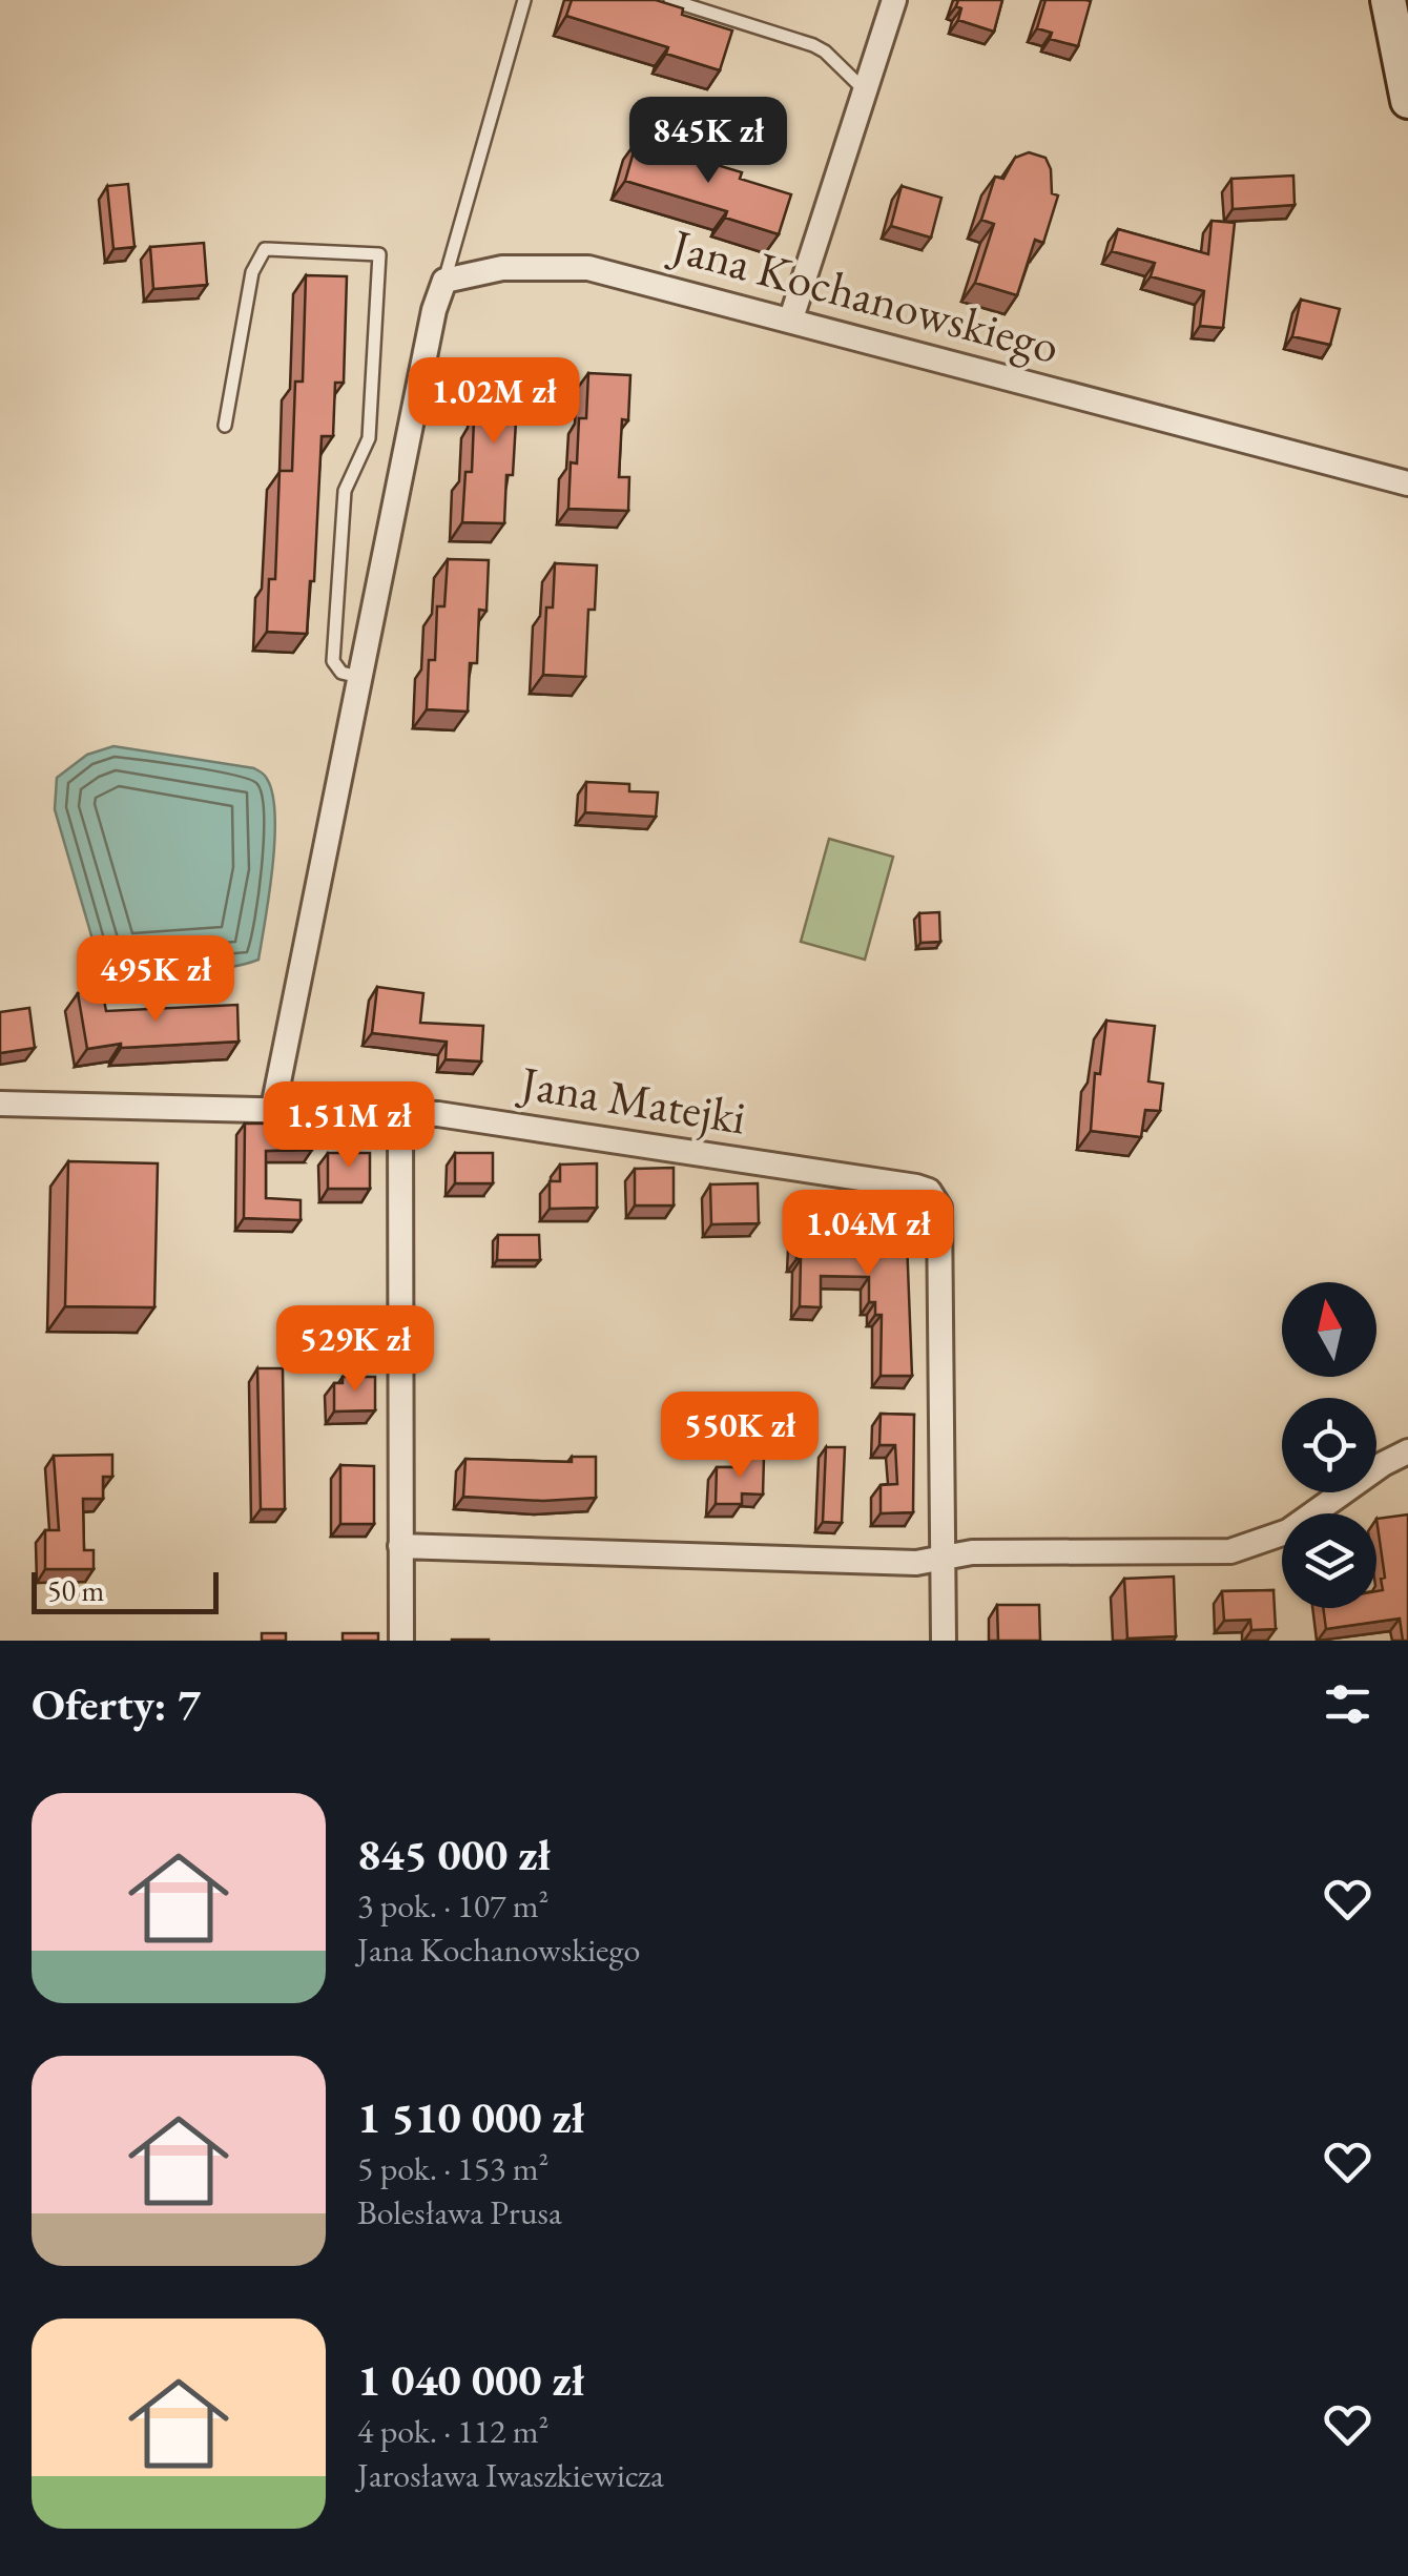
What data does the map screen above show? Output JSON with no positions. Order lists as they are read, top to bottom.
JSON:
{
  "streets": {
    "street": ["Jana Kochanowskiego", "Jana Matejki"]
  },
  "scale_bar": "50 m",
  "north": "top",
  "page": {
    "price": [
      "845K zł",
      "1.02M zł",
      "495K zł",
      "1.51M zł",
      "1.04M zł",
      "529K zł",
      "550K zł"
    ],
    "scale": "50 m",
    "heading": "Oferty: 7",
    "list": [
      {
        "name": "845 000 zł",
        "note": "3 pok. · 107 m² · Jana Kochanowskiego"
      },
      {
        "name": "1 510 000 zł",
        "note": "5 pok. · 153 m² · Bolesława Prusa"
      },
      {
        "name": "1 040 000 zł",
        "note": "4 pok. · 112 m² · Jarosława Iwaszkiewicza"
      }
    ]
  }
}
